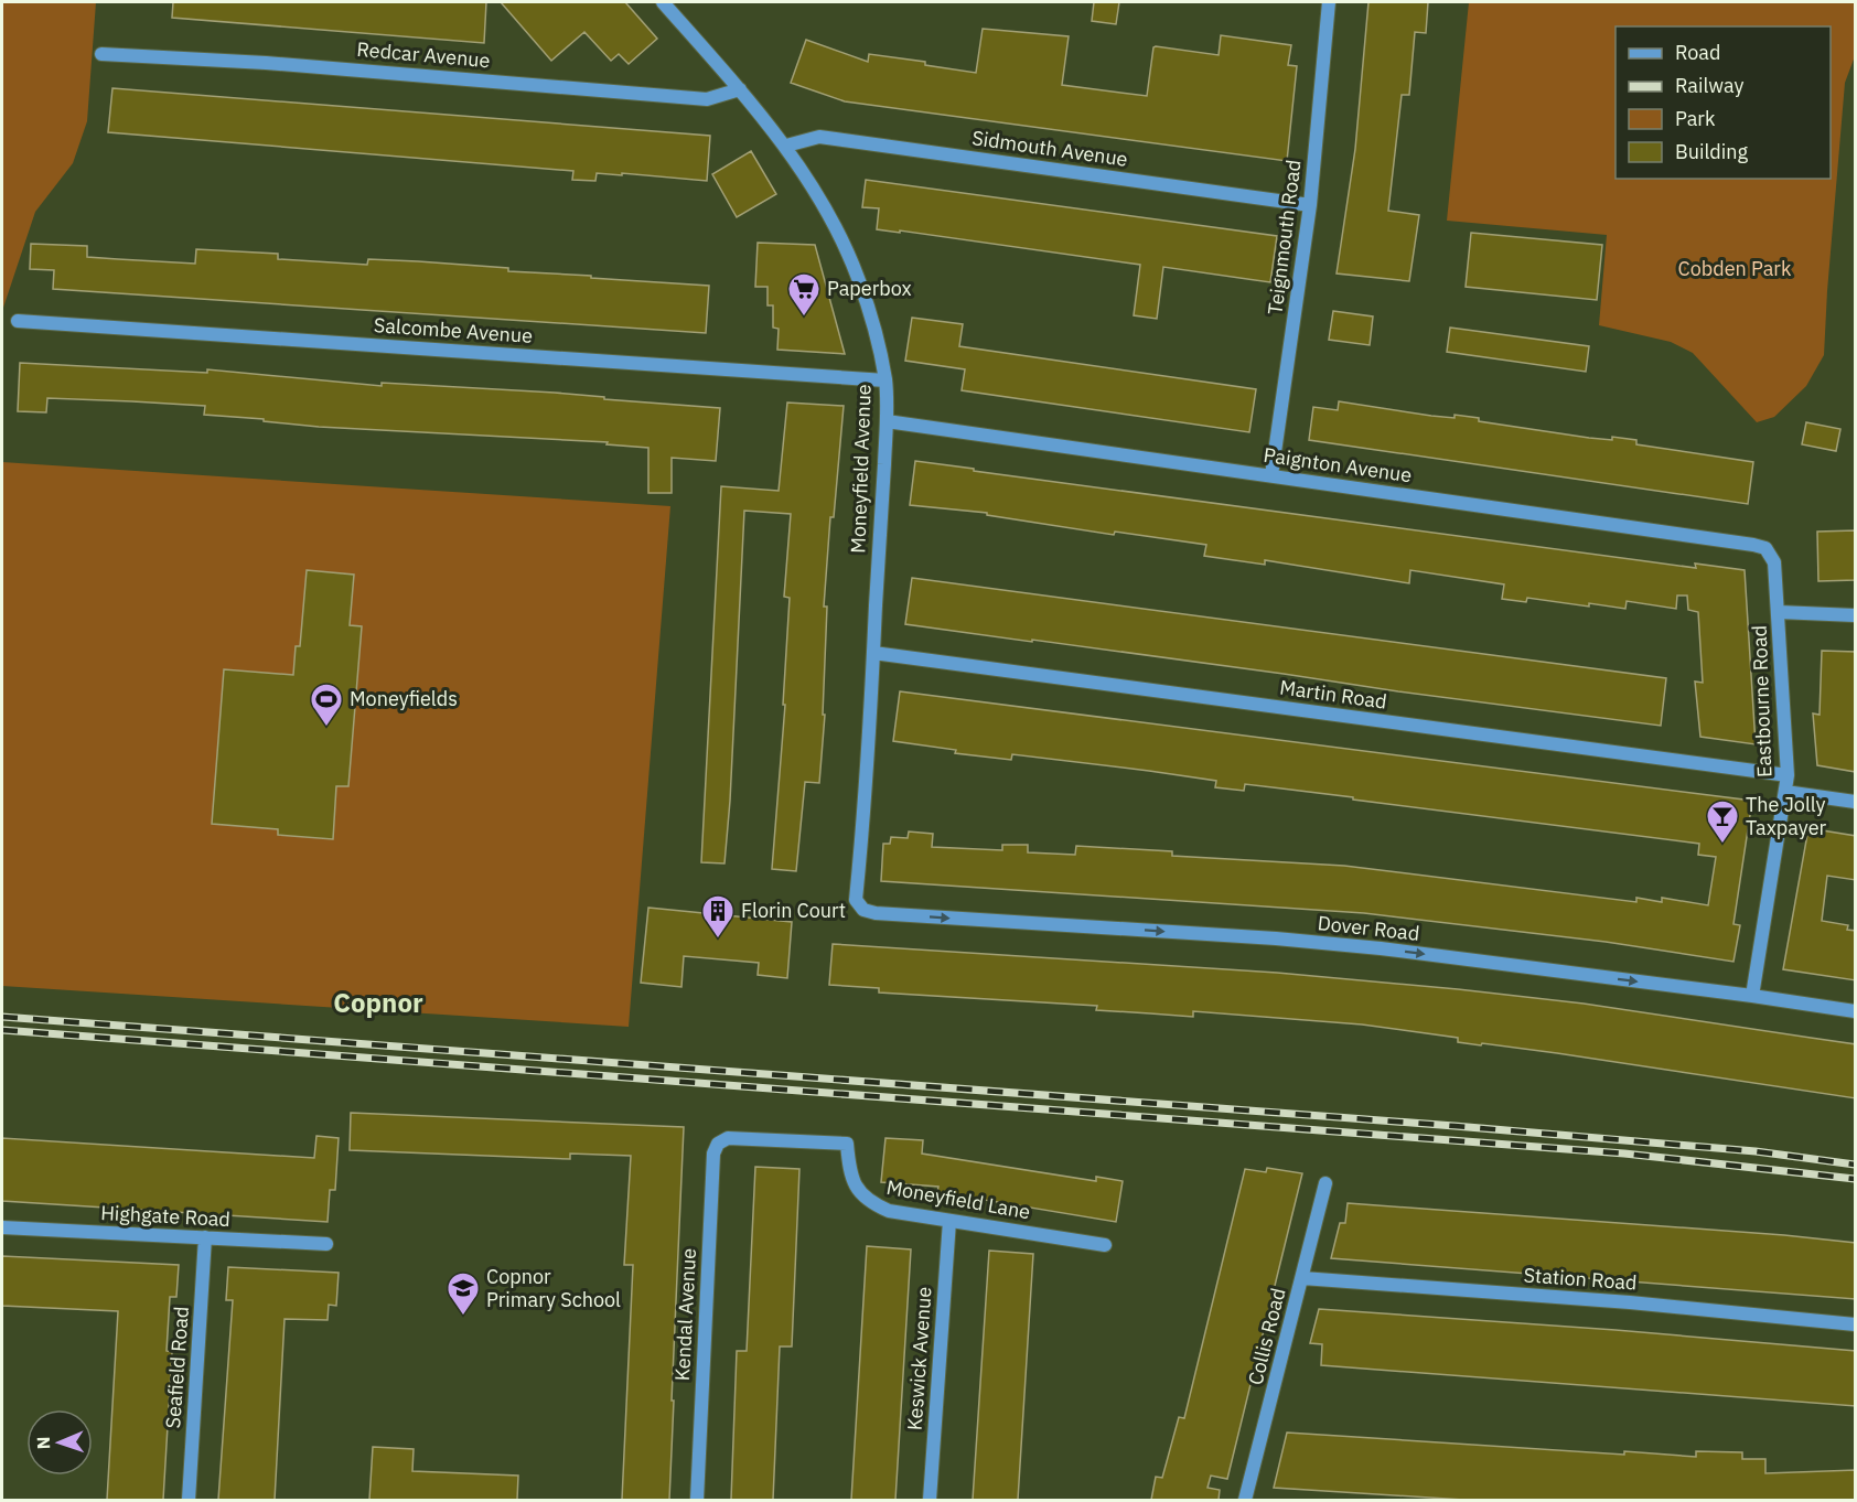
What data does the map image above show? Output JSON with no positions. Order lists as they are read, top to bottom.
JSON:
{
  "streets": {
    "street": [
      "Redcar Avenue",
      "Sidmouth Avenue",
      "Teignmouth Road",
      "Salcombe Avenue",
      "Paignton Avenue",
      "Moneyfield Avenue",
      "Martin Road",
      "Eastbourne Road",
      "Dover Road",
      "Moneyfield Lane",
      "Highgate Road",
      "Station Road",
      "Kendal Avenue",
      "Collis Road",
      "Keswick Avenue",
      "Seafield Road"
    ]
  },
  "crossings": [
    ["Redcar Avenue", "Moneyfield Avenue"],
    ["Sidmouth Avenue", "Teignmouth Road"],
    ["Sidmouth Avenue", "Moneyfield Avenue"],
    ["Teignmouth Road", "Paignton Avenue"],
    ["Salcombe Avenue", "Moneyfield Avenue"],
    ["Paignton Avenue", "Moneyfield Avenue"],
    ["Paignton Avenue", "Eastbourne Road"],
    ["Moneyfield Avenue", "Martin Road"],
    ["Moneyfield Avenue", "Dover Road"],
    ["Martin Road", "Eastbourne Road"],
    ["Eastbourne Road", "Dover Road"],
    ["Moneyfield Lane", "Kendal Avenue"],
    ["Moneyfield Lane", "Keswick Avenue"],
    ["Highgate Road", "Seafield Road"],
    ["Station Road", "Collis Road"]
  ],
  "one_way": ["Dover Road"],
  "districts": ["Copnor"],
  "parks": ["Cobden Park"],
  "places": {
    "supermarket": ["Paperbox"],
    "sports": ["Moneyfields"],
    "bar": ["The Jolly Taxpayer"],
    "building": ["Florin Court"],
    "school or university": ["Copnor Primary School"]
  },
  "legend": [
    "Road",
    "Railway",
    "Park",
    "Building"
  ],
  "north": "left"
}
